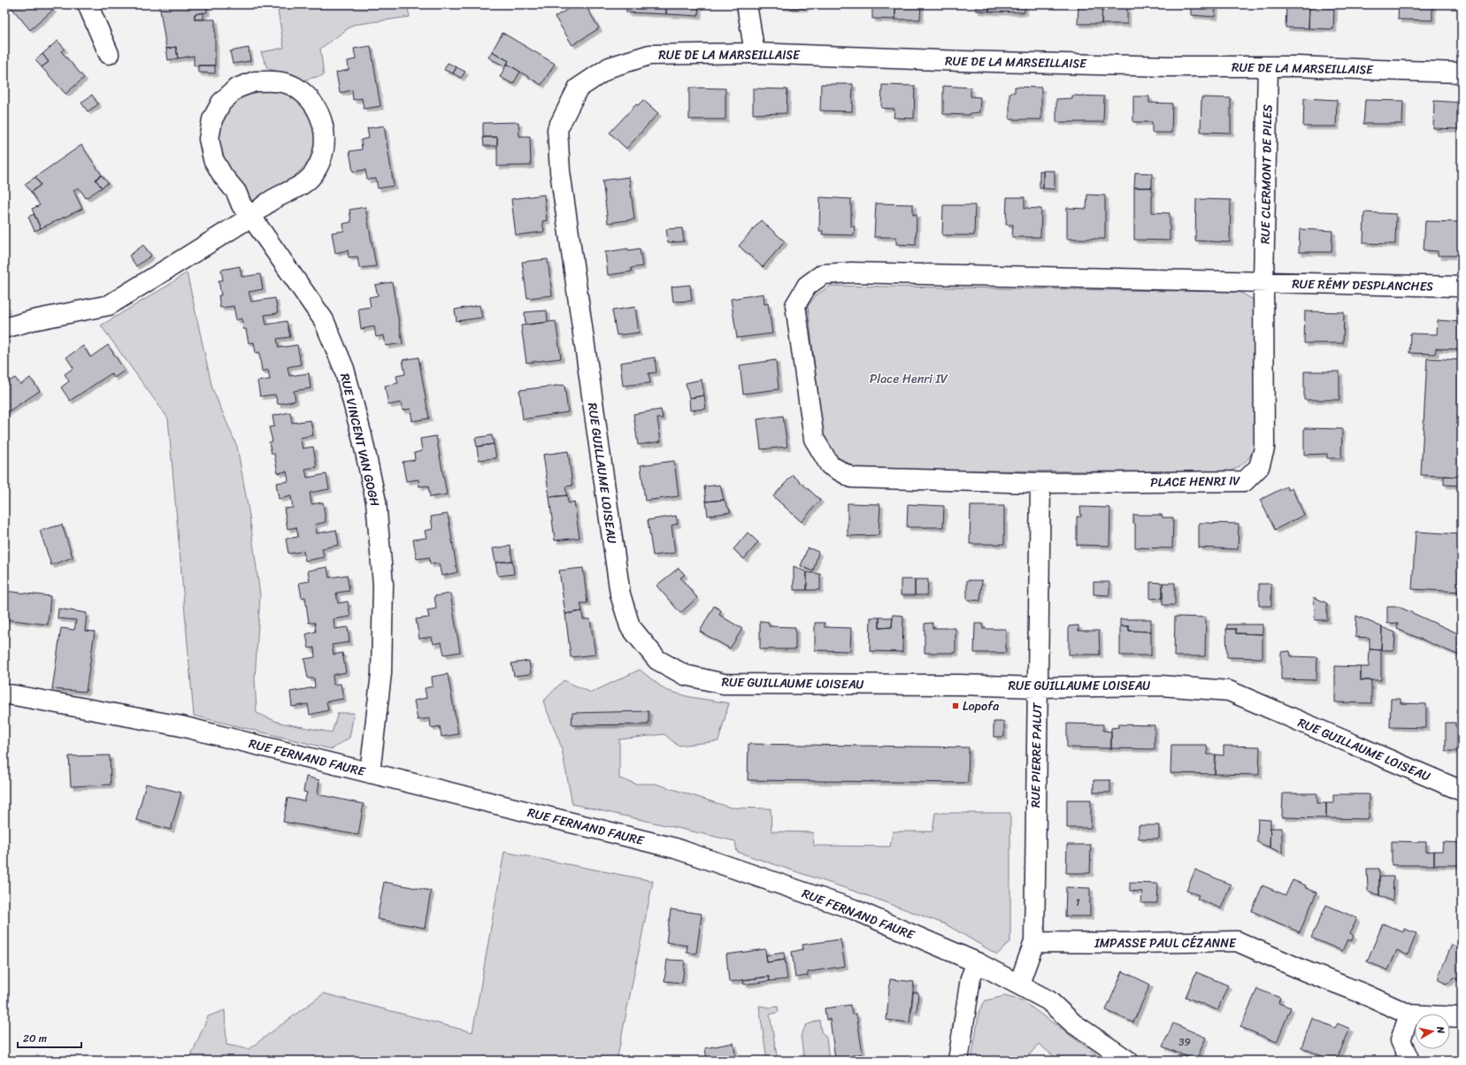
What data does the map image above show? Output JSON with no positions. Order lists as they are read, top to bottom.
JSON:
{
  "streets": {
    "street": [
      "RUE DE LA MARSEILLAISE",
      "RUE CLERMONT DE PILES",
      "RUE RÉMY DESPLANCHES",
      "RUE VINCENT VAN GOGH",
      "RUE GUILLAUME LOISEAU",
      "PLACE HENRI IV",
      "RUE PIERRE PALUT",
      "RUE FERNAND FAURE",
      "IMPASSE PAUL CÉZANNE"
    ]
  },
  "crossings": [
    ["RUE DE LA MARSEILLAISE", "RUE CLERMONT DE PILES"],
    ["RUE DE LA MARSEILLAISE", "RUE GUILLAUME LOISEAU"],
    ["RUE CLERMONT DE PILES", "RUE RÉMY DESPLANCHES"],
    ["RUE CLERMONT DE PILES", "PLACE HENRI IV"],
    ["RUE RÉMY DESPLANCHES", "PLACE HENRI IV"],
    ["RUE VINCENT VAN GOGH", "RUE FERNAND FAURE"],
    ["RUE GUILLAUME LOISEAU", "RUE PIERRE PALUT"],
    ["PLACE HENRI IV", "RUE PIERRE PALUT"],
    ["RUE PIERRE PALUT", "RUE FERNAND FAURE"],
    ["RUE PIERRE PALUT", "IMPASSE PAUL CÉZANNE"]
  ],
  "parks": ["Place Henri IV"],
  "places": {
    "transit": ["Lopofa"]
  },
  "house_numbers": ["1", "39"],
  "scale_bar": "20 m",
  "north": "right"
}
